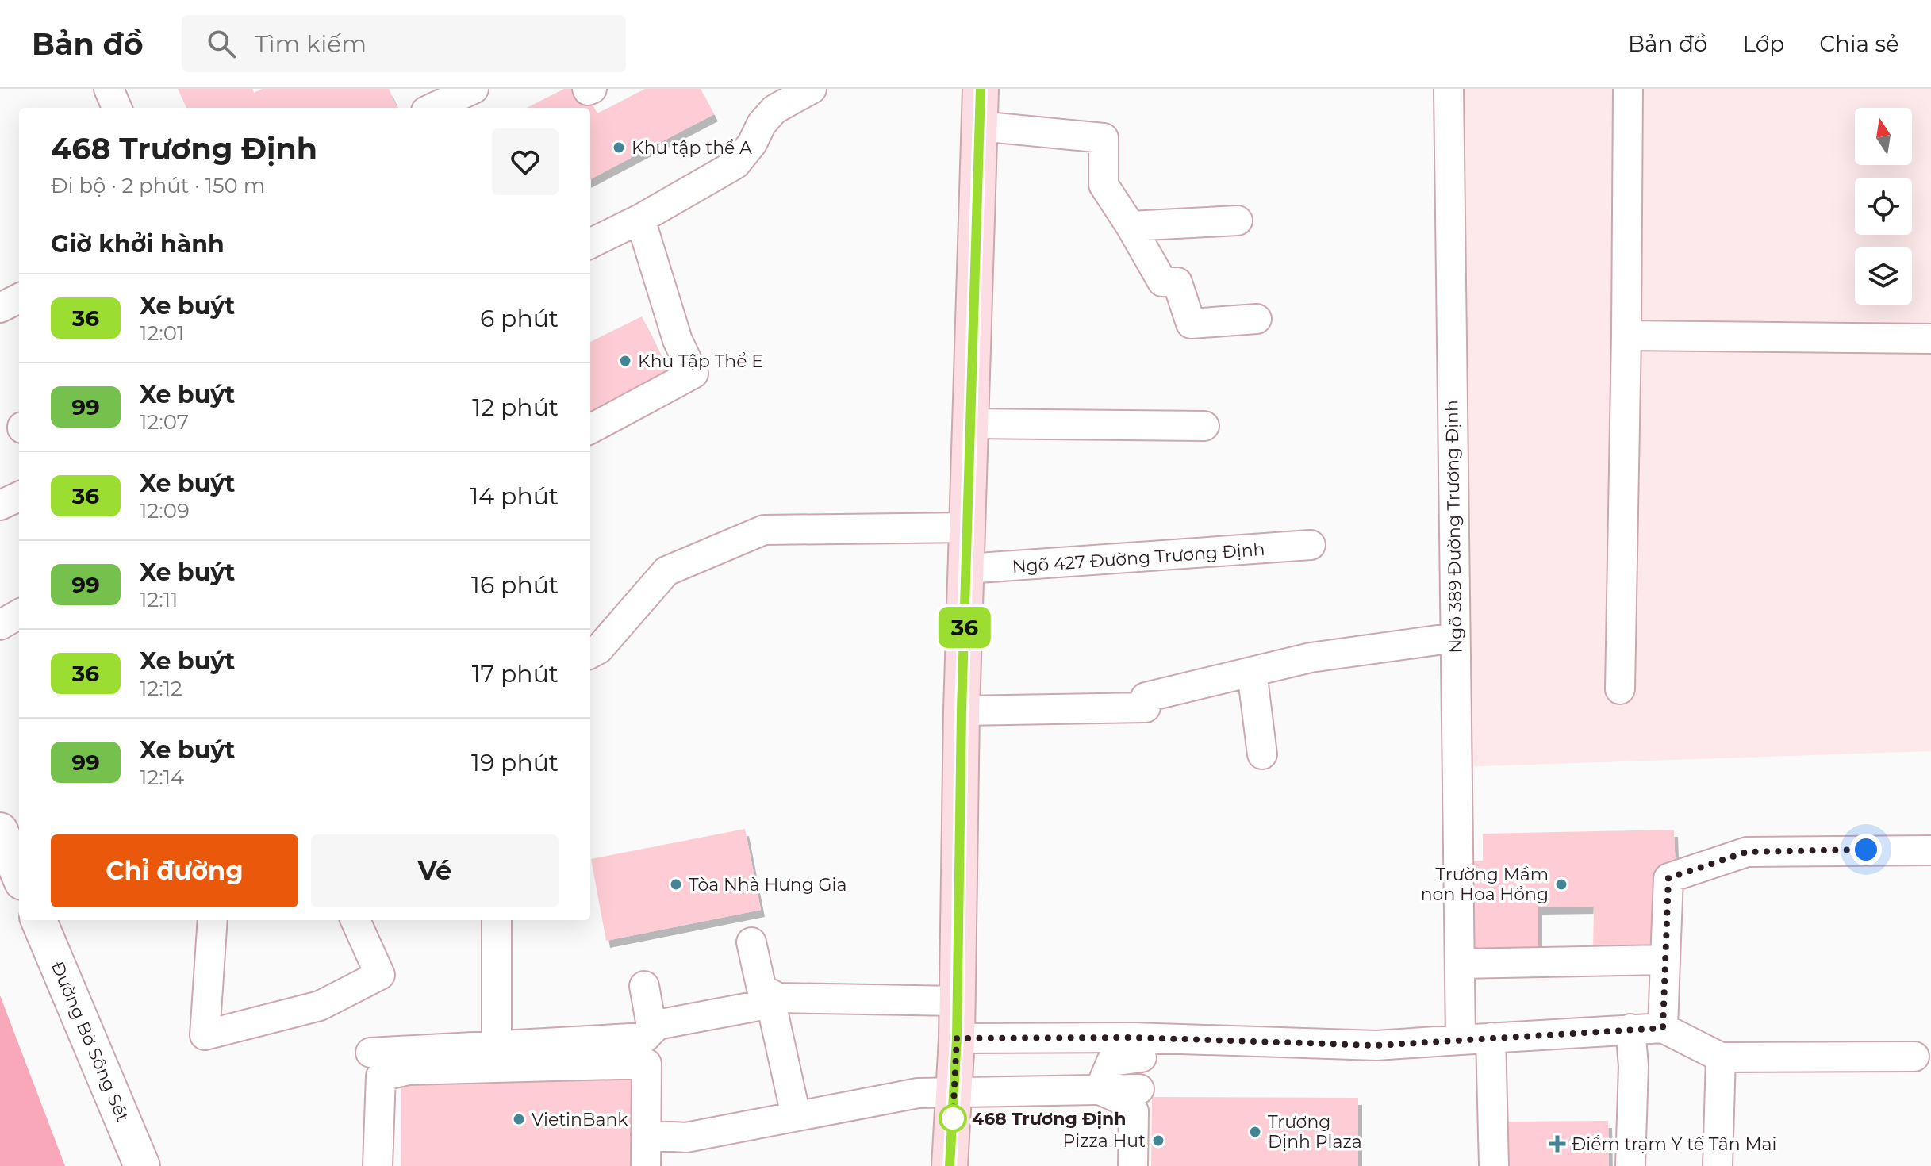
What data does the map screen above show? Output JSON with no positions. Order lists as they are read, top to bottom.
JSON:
{
  "streets": {
    "street": ["Đường Bờ Sông Sét"],
    "lane": ["Ngõ 389 Đường Trương Định", "Ngõ 427 Đường Trương Định"]
  },
  "places": {
    "other": [
      "Khu tập thể A",
      "Khu Tập Thể E",
      "Tòa Nhà Hưng Gia",
      "Trường Mầm non Hoa Hồng",
      "468 Trương Định",
      "VietinBank",
      "Trương Định Plaza",
      "Pizza Hut"
    ],
    "health": ["Điểm trạm Y tế Tân Mai"]
  },
  "lines": ["bus line 36"],
  "north": "top",
  "page": {
    "header": "Bản đồ",
    "search": "Tìm kiếm",
    "nav": ["Bản đồ", "Lớp", "Chia sẻ"],
    "on_map": "36",
    "heading": [
      ["468 Trương Định", "Đi bộ · 2 phút · 150 m"],
      "Giờ khởi hành"
    ],
    "list": [
      {
        "mark": "36",
        "name": "Xe buýt",
        "note": "12:01",
        "value": "6 phút"
      },
      {
        "mark": "99",
        "name": "Xe buýt",
        "note": "12:07",
        "value": "12 phút"
      },
      {
        "mark": "36",
        "name": "Xe buýt",
        "note": "12:09",
        "value": "14 phút"
      },
      {
        "mark": "99",
        "name": "Xe buýt",
        "note": "12:11",
        "value": "16 phút"
      },
      {
        "mark": "36",
        "name": "Xe buýt",
        "note": "12:12",
        "value": "17 phút"
      },
      {
        "mark": "99",
        "name": "Xe buýt",
        "note": "12:14",
        "value": "19 phút"
      }
    ],
    "buttons": ["Chỉ đường", "Vé"]
  }
}
